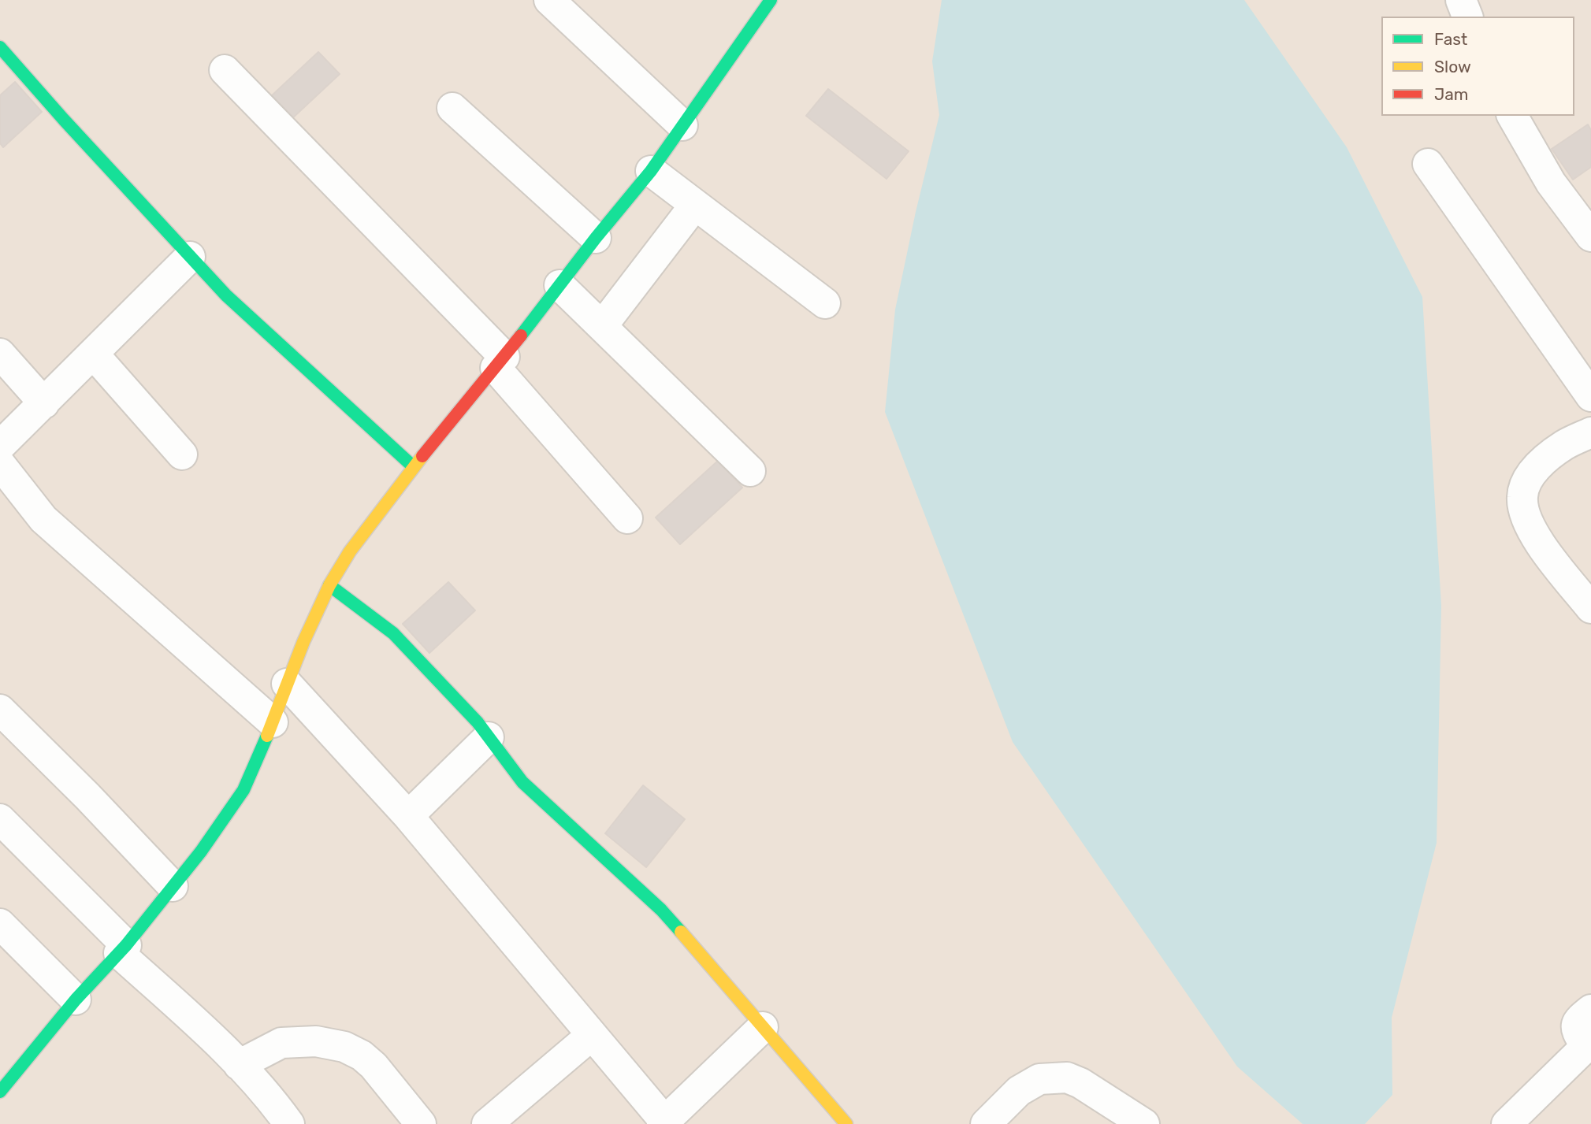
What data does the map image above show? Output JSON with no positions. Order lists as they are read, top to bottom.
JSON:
{
  "legend": ["Fast", "Slow", "Jam"]
}
